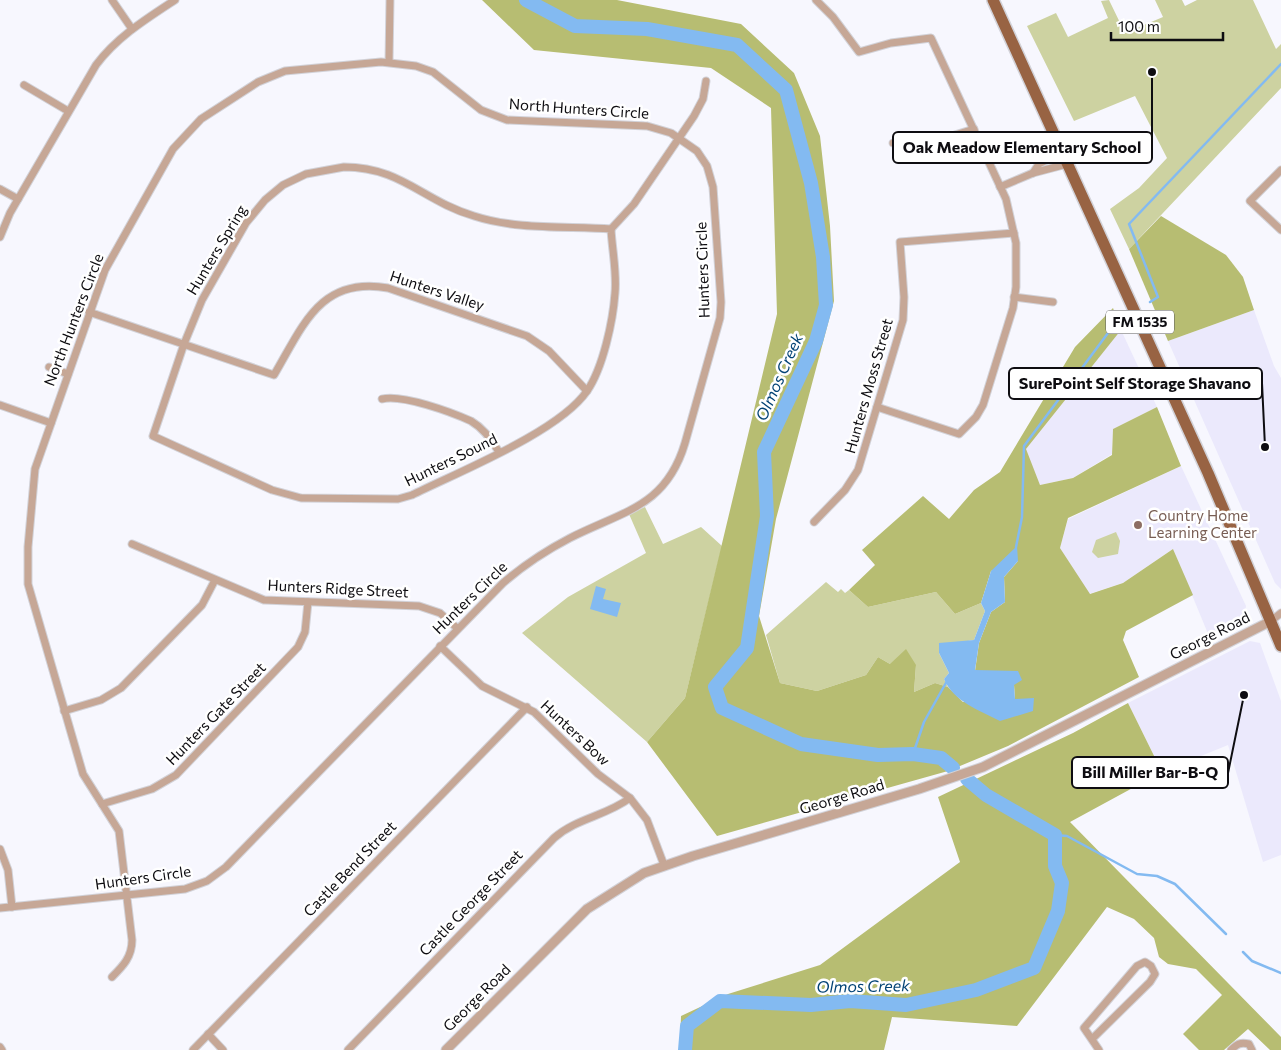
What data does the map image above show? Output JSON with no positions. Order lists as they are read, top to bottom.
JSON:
{
  "streets": {
    "main road": ["FM 1535"],
    "street": [
      "North Hunters Circle",
      "Hunters Spring",
      "Hunters Circle",
      "Hunters Valley",
      "Hunters Moss Street",
      "Hunters Sound",
      "Hunters Ridge Street",
      "George Road",
      "Hunters Gate Street",
      "Hunters Bow",
      "Castle Bend Street",
      "Castle George Street"
    ]
  },
  "crossings": [
    ["North Hunters Circle", "Hunters Circle"],
    ["North Hunters Circle", "Hunters Gate Street"],
    ["Hunters Spring", "Hunters Valley"],
    ["Hunters Spring", "Hunters Sound"],
    ["Hunters Circle", "Hunters Ridge Street"],
    ["Hunters Circle", "Hunters Bow"],
    ["Hunters Valley", "Hunters Sound"],
    ["FM 1535", "George Road"],
    ["Hunters Ridge Street", "Hunters Gate Street"],
    ["George Road", "Hunters Bow"],
    ["Hunters Bow", "Castle Bend Street"],
    ["Hunters Bow", "Castle George Street"]
  ],
  "water": ["Olmos Creek"],
  "places": [
    "Oak Meadow Elementary School",
    "SurePoint Self Storage Shavano",
    "Country Home Learning Center",
    "Bill Miller Bar-B-Q"
  ],
  "scale_bar": "100 m"
}
